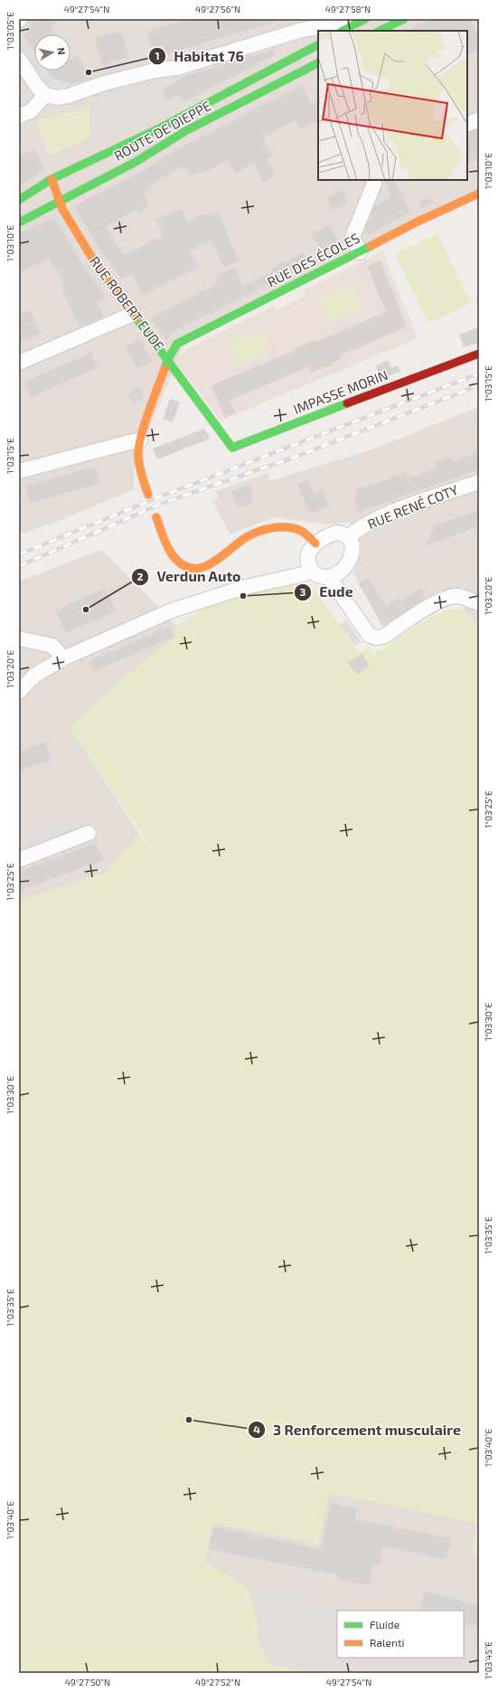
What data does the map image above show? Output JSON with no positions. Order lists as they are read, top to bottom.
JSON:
{
  "streets": {
    "street": [
      "ROUTE DE DIEPPE",
      "RUE DES ÉCOLES",
      "RUE ROBERT EUDE",
      "IMPASSE MORIN",
      "RUE RENÉ COTY"
    ]
  },
  "crossings": [
    ["ROUTE DE DIEPPE", "RUE ROBERT EUDE"],
    ["RUE DES ÉCOLES", "RUE ROBERT EUDE"],
    ["RUE DES ÉCOLES", "IMPASSE MORIN"],
    ["RUE ROBERT EUDE", "IMPASSE MORIN"]
  ],
  "places": [
    "Habitat 76",
    "Eude",
    "Verdun Auto",
    "3 Renforcement musculaire"
  ],
  "legend": ["Fluide", "Ralenti"],
  "north": "right",
  "coordinates": [
    "49°27'54\"N",
    "49°27'56\"N",
    "49°27'58\"N",
    "1°03'05\"E",
    "1°03'10\"E",
    "1°03'15\"E",
    "1°03'20\"E",
    "1°03'25\"E",
    "1°03'30\"E",
    "1°03'35\"E",
    "1°03'40\"E",
    "1°03'45\"E",
    "49°27'50\"N",
    "49°27'52\"N"
  ]
}
